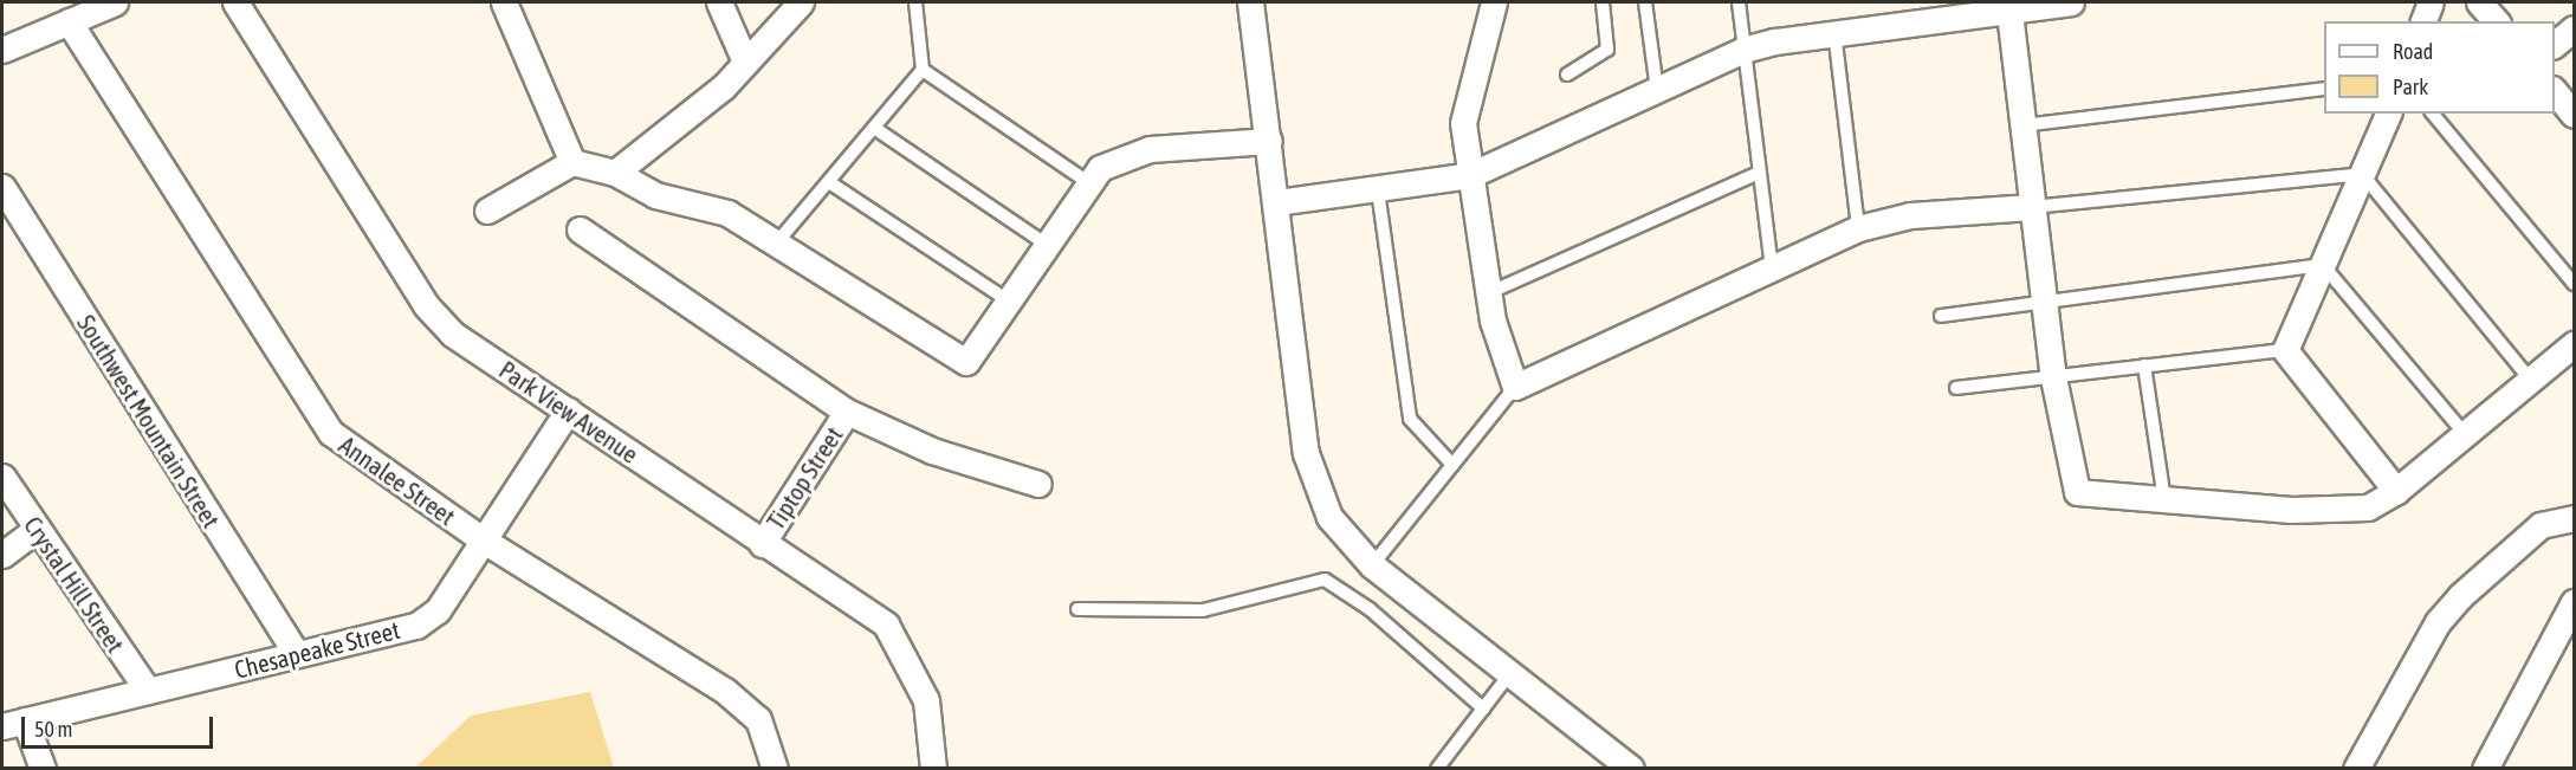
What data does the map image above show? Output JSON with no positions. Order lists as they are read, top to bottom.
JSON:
{
  "streets": {
    "street": [
      "Park View Avenue",
      "Southwest Mountain Street",
      "Tiptop Street",
      "Annalee Street",
      "Crystal Hill Street",
      "Chesapeake Street"
    ]
  },
  "crossings": [
    ["Park View Avenue", "Tiptop Street"],
    ["Park View Avenue", "Chesapeake Street"],
    ["Southwest Mountain Street", "Chesapeake Street"],
    ["Annalee Street", "Chesapeake Street"],
    ["Crystal Hill Street", "Chesapeake Street"]
  ],
  "legend": ["Road", "Park"],
  "scale_bar": "50 m"
}
